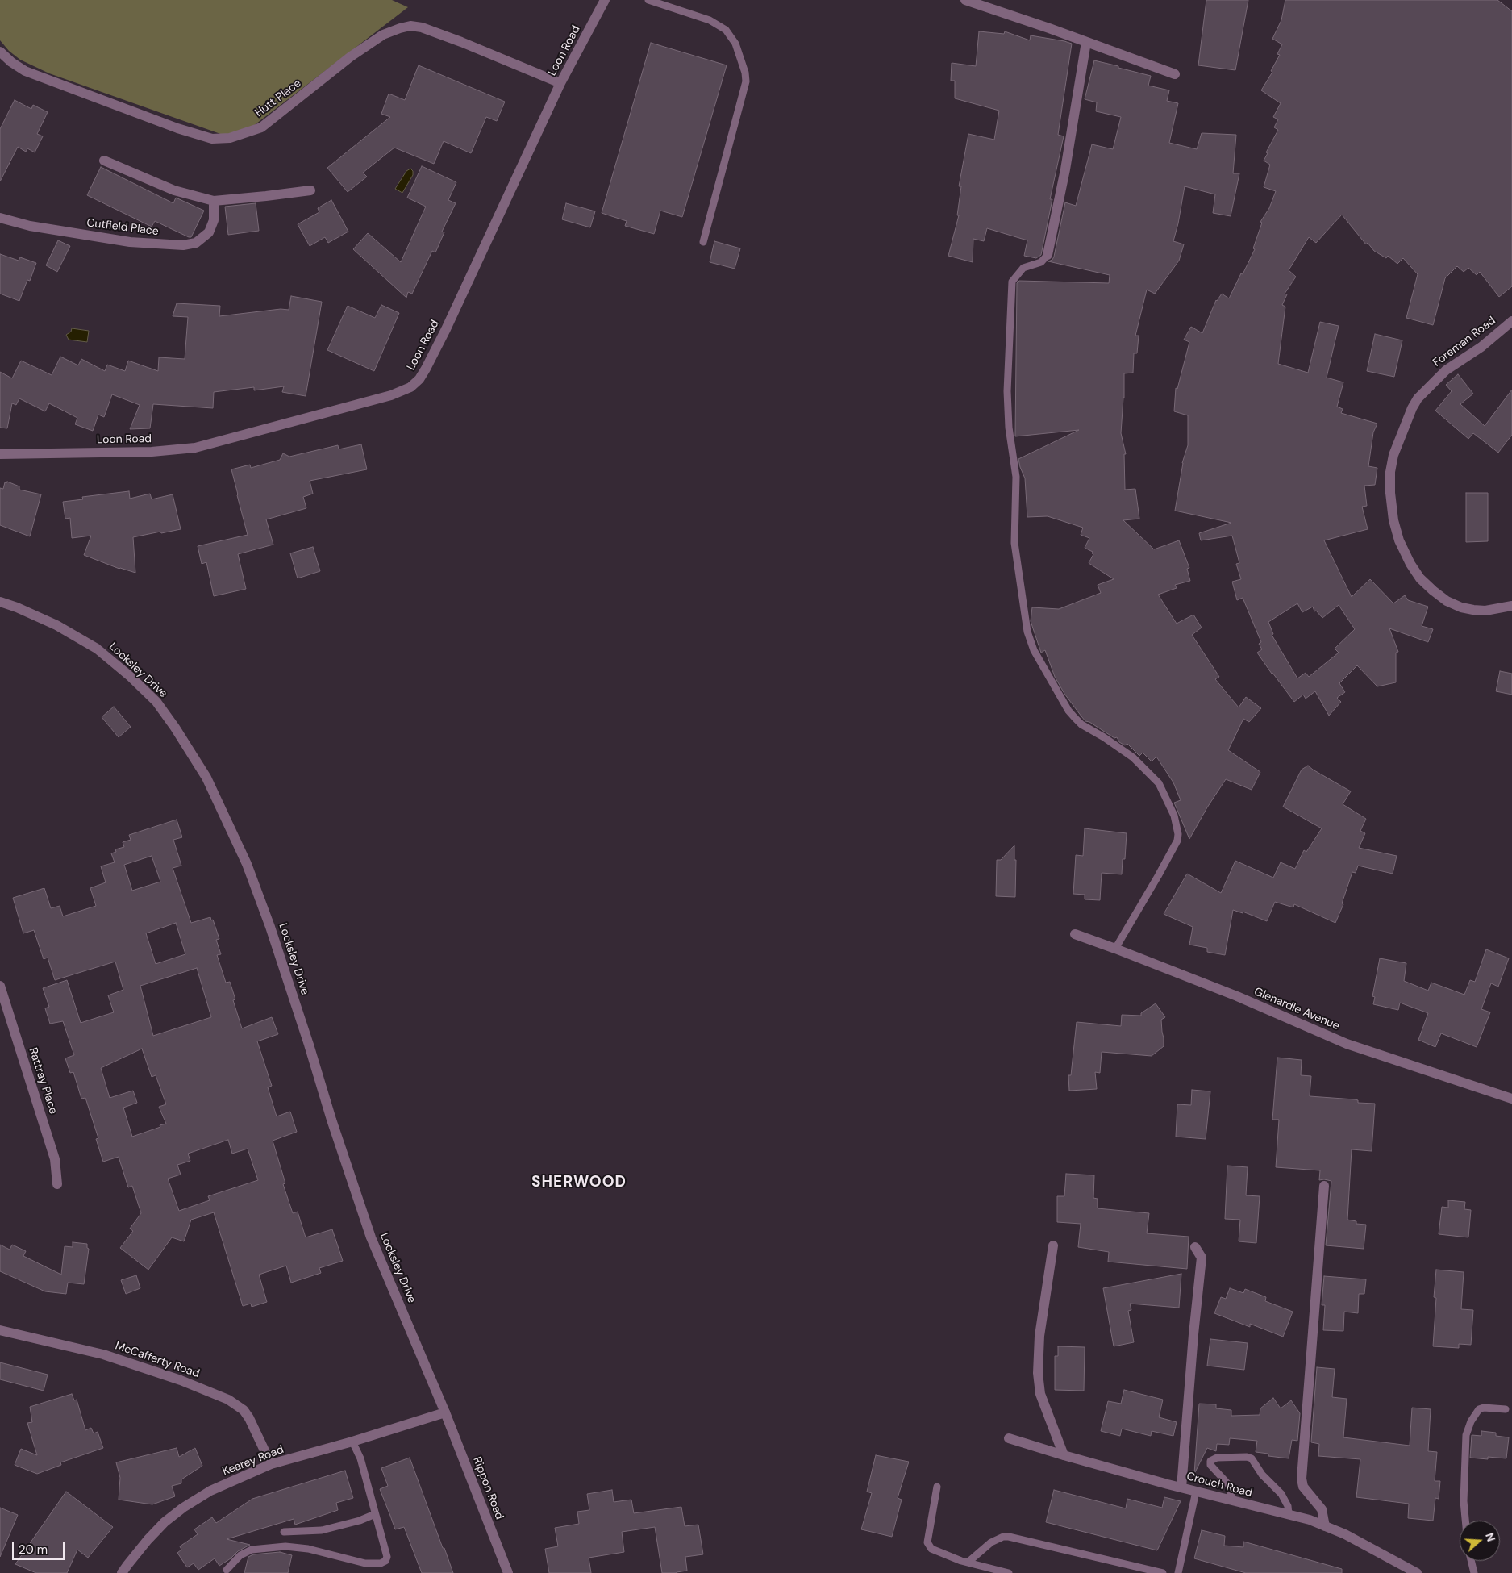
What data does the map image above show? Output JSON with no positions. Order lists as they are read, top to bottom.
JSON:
{
  "streets": {
    "street": [
      "Loon Road",
      "Hutt Place",
      "Cutfield Place",
      "Foreman Road",
      "Locksley Drive",
      "Glenardle Avenue",
      "Rattray Place",
      "McCafferty Road",
      "Kearey Road",
      "Crouch Road",
      "Rippon Road"
    ]
  },
  "crossings": [
    ["Loon Road", "Hutt Place"],
    ["Locksley Drive", "Kearey Road"],
    ["Locksley Drive", "Rippon Road"],
    ["McCafferty Road", "Kearey Road"],
    ["Kearey Road", "Rippon Road"]
  ],
  "districts": ["SHERWOOD"],
  "scale_bar": "20 m",
  "north": "right"
}
